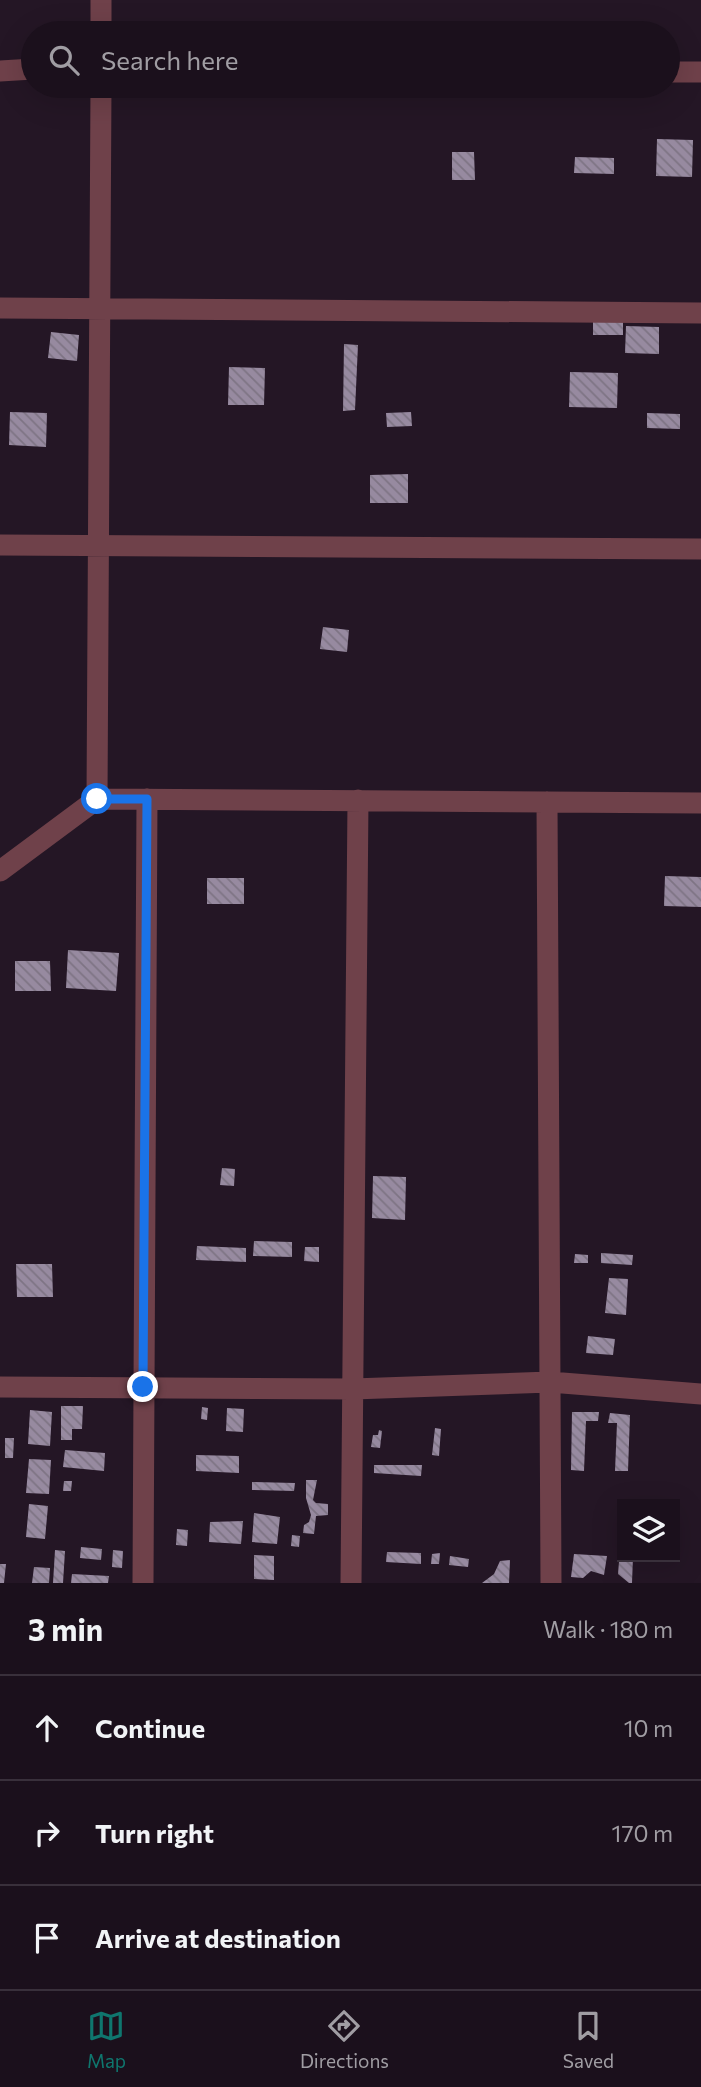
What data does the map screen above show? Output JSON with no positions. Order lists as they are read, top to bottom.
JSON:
{
  "page": {
    "search": "Search here",
    "heading": ["3 min", "Walk · 180 m"],
    "list": [
      ["Continue", "10 m"],
      ["Turn right", "170 m"],
      "Arrive at destination"
    ],
    "nav": ["Map", "Directions", "Saved"]
  }
}
